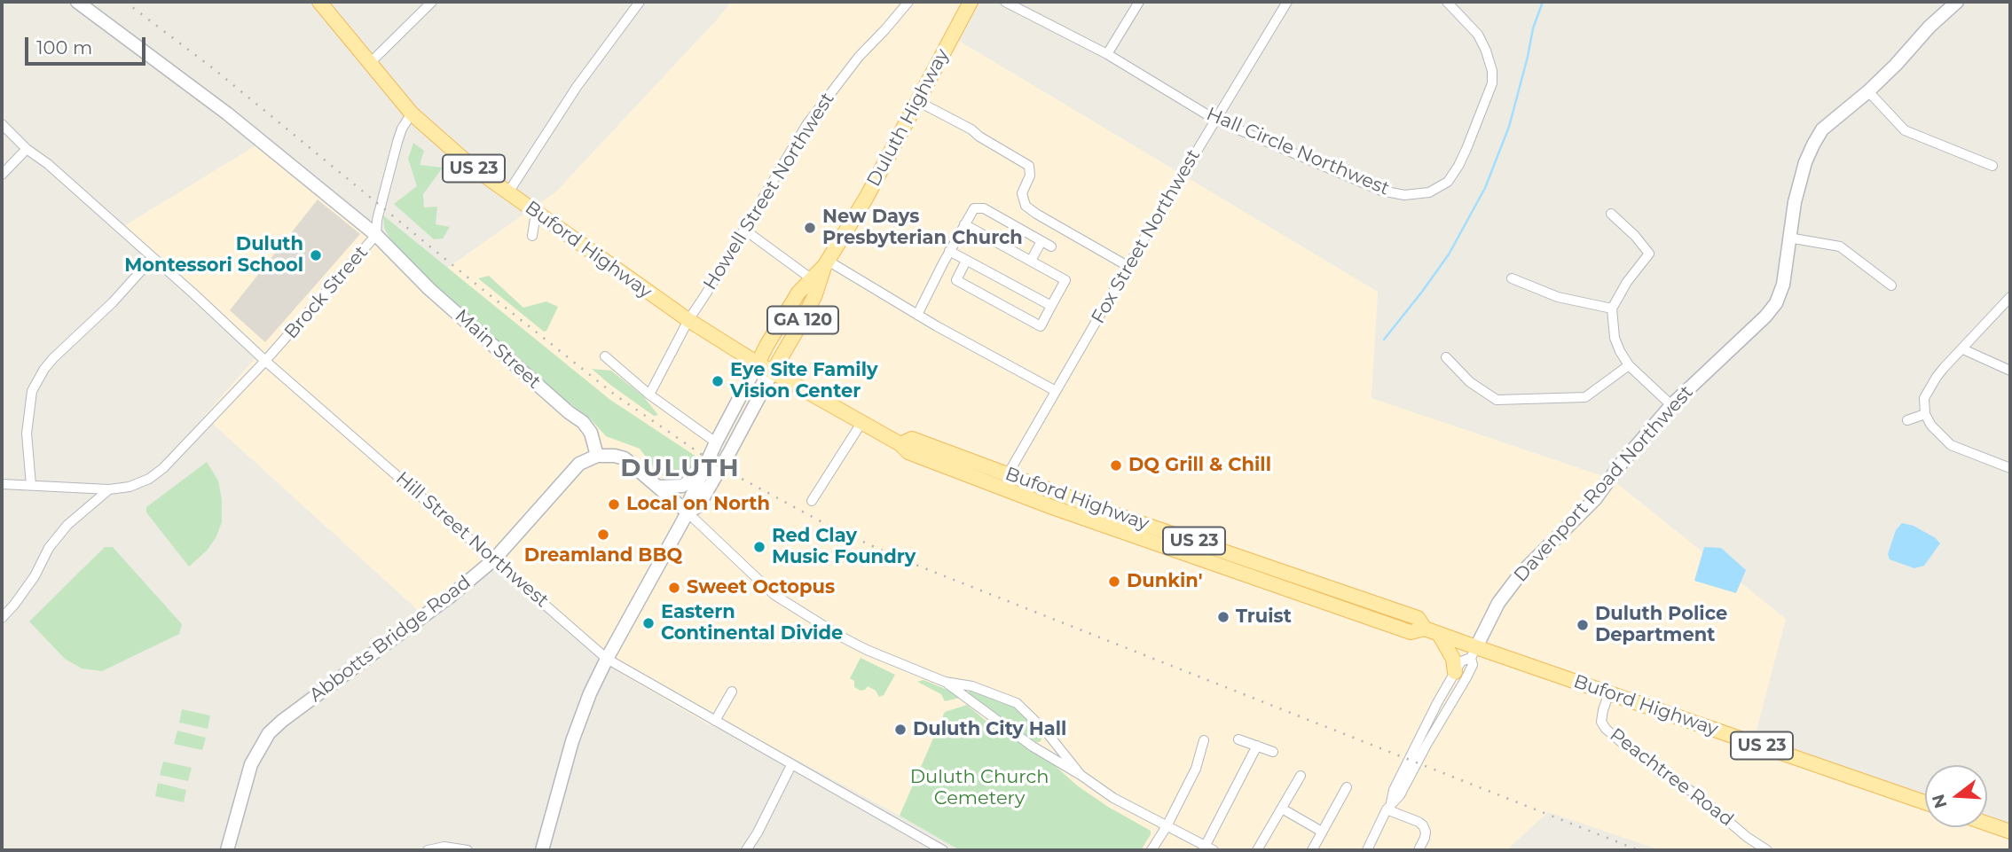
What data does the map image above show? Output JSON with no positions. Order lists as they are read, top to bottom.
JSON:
{
  "streets": {
    "main road": [
      "Duluth Highway",
      "US 23",
      "Buford Highway",
      "GA 120"
    ],
    "street": [
      "Hall Circle Northwest",
      "Howell Street Northwest",
      "Fox Street Northwest",
      "Brock Street",
      "Main Street",
      "Davenport Road Northwest",
      "Hill Street Northwest",
      "Abbotts Bridge Road",
      "Peachtree Road"
    ]
  },
  "crossings": [
    ["Duluth Highway", "Buford Highway"],
    ["Hall Circle Northwest", "Fox Street Northwest"],
    ["Howell Street Northwest", "Buford Highway"],
    ["Fox Street Northwest", "Buford Highway"],
    ["Buford Highway", "Brock Street"],
    ["Buford Highway", "Davenport Road Northwest"],
    ["Buford Highway", "Peachtree Road"],
    ["Brock Street", "Main Street"],
    ["Brock Street", "Hill Street Northwest"],
    ["Main Street", "Abbotts Bridge Road"],
    ["Hill Street Northwest", "Abbotts Bridge Road"]
  ],
  "districts": ["DULUTH"],
  "parks": ["Duluth Church Cemetery"],
  "places": [
    "New Days Presbyterian Church",
    "Duluth Montessori School",
    "Eye Site Family Vision Center",
    "DQ Grill & Chill",
    "Local on North",
    "Dreamland BBQ",
    "Red Clay Music Foundry",
    "Dunkin'",
    "Sweet Octopus",
    "Truist",
    "Eastern Continental Divide",
    "Duluth Police Department",
    "Duluth City Hall"
  ],
  "scale_bar": "100 m",
  "north": "left"
}
